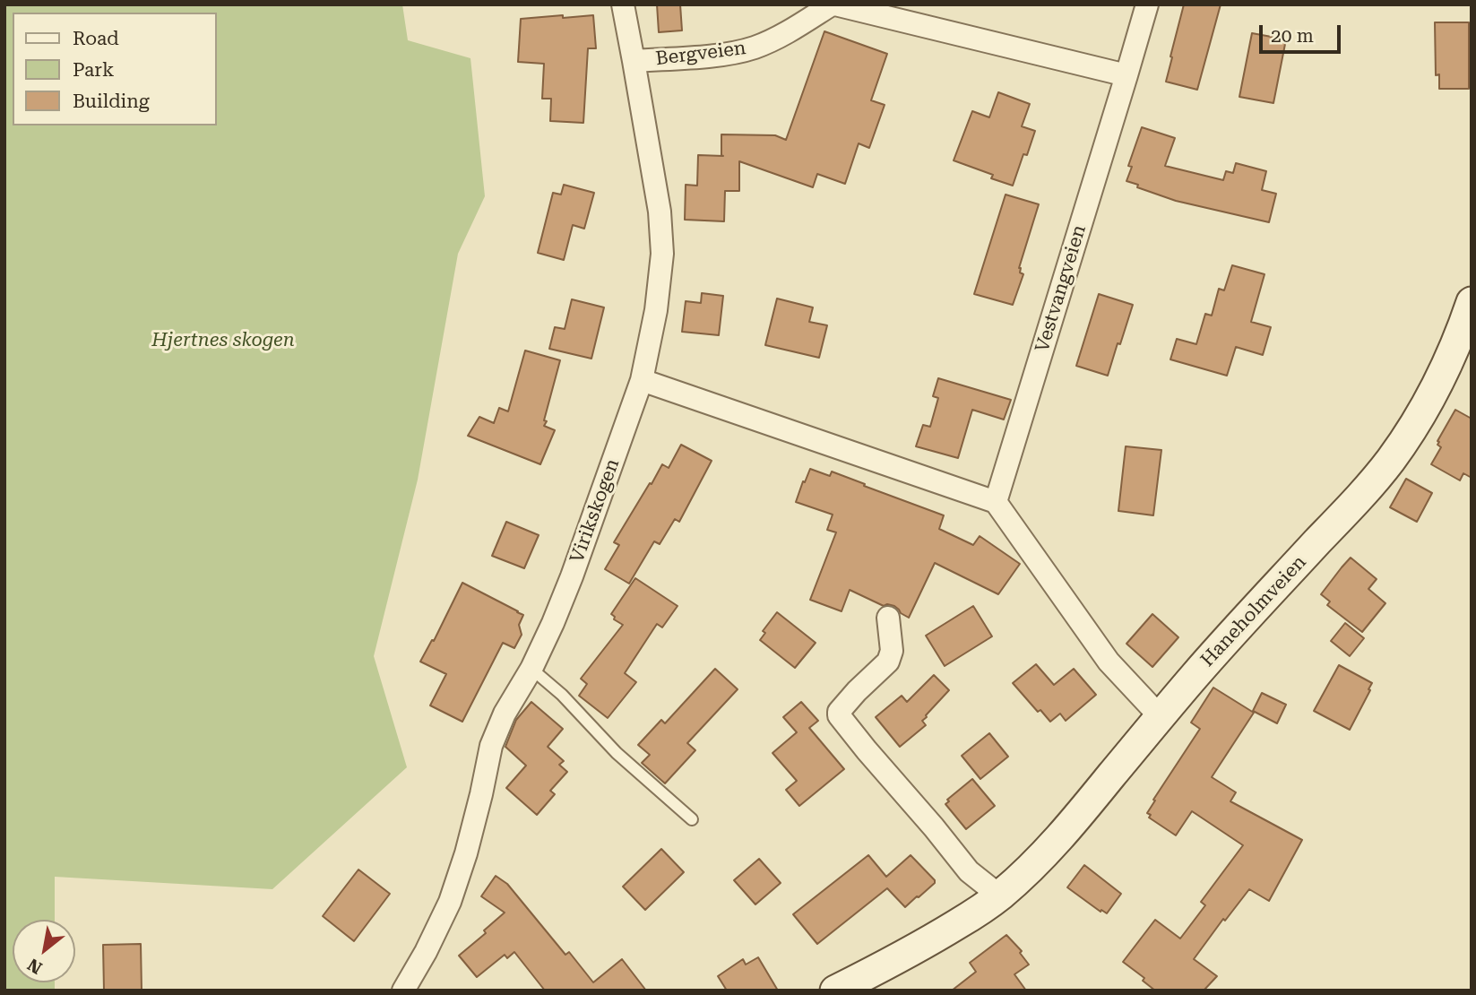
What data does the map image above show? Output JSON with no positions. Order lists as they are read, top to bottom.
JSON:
{
  "streets": {
    "main road": ["Haneholmveien"],
    "street": ["Bergveien", "Vestvangveien", "Virikskogen"]
  },
  "crossings": [
    ["Bergveien", "Virikskogen"]
  ],
  "parks": ["Hjertnes skogen"],
  "legend": ["Road", "Park", "Building"],
  "scale_bar": "20 m",
  "north": "bottom left"
}
